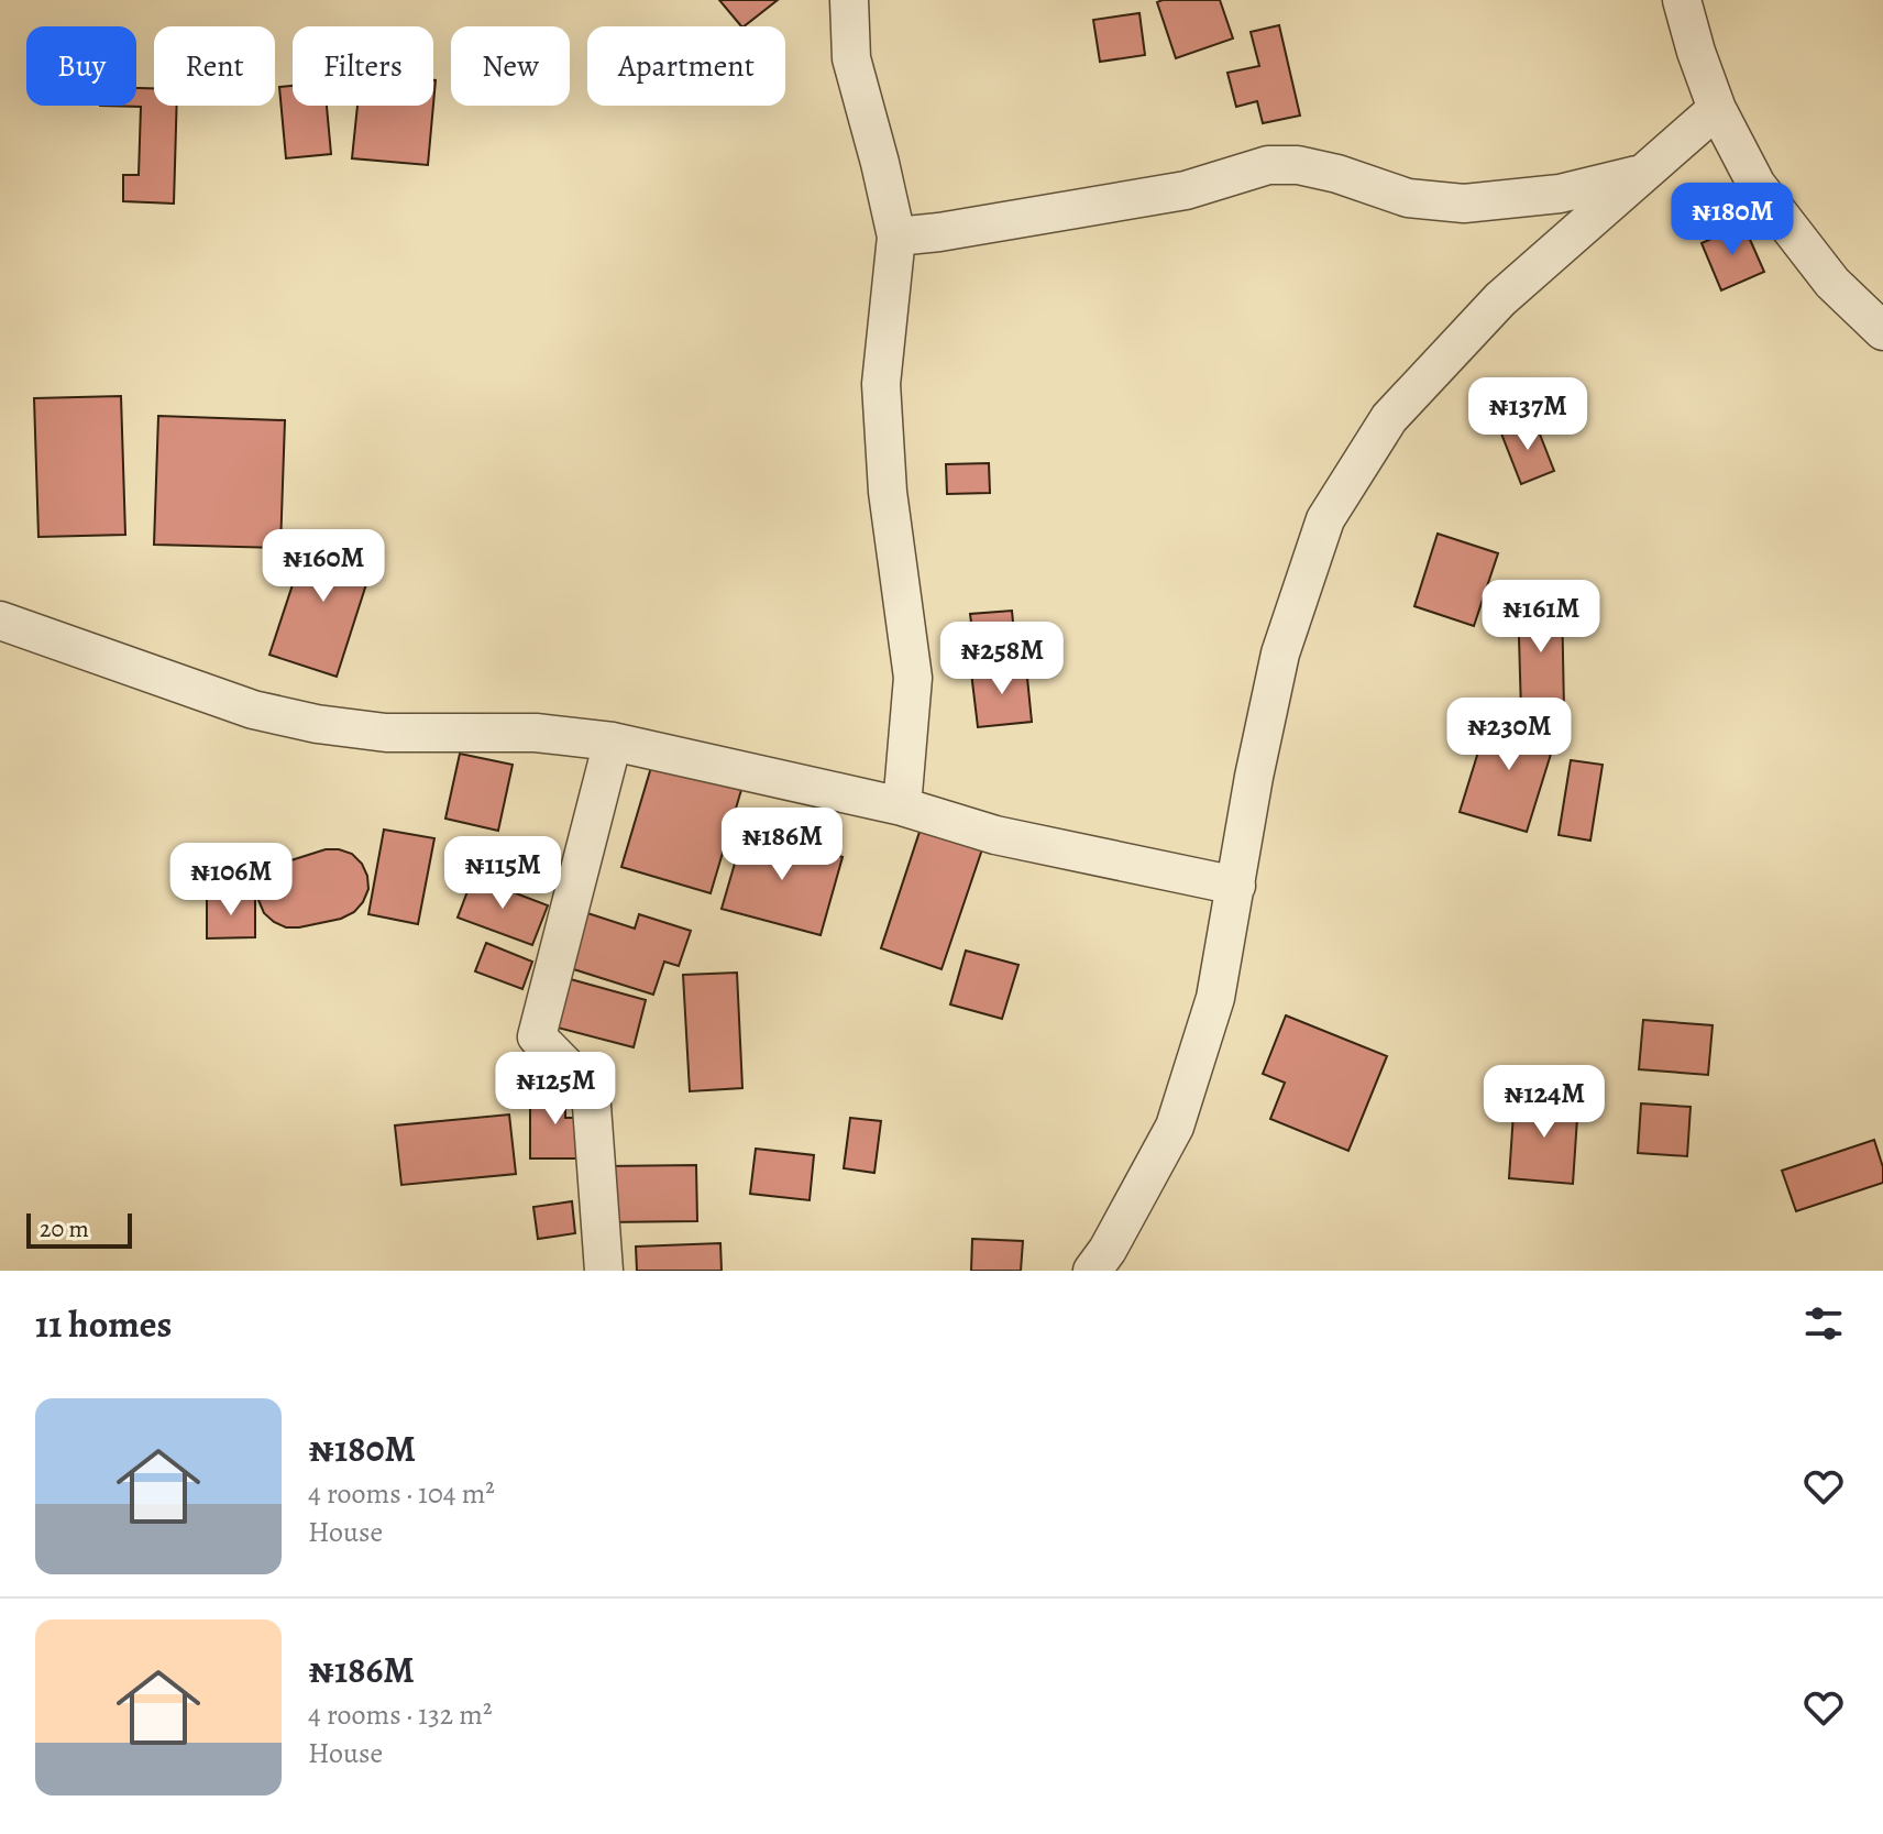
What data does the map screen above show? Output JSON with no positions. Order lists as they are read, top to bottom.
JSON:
{
  "scale_bar": "20 m",
  "page": {
    "chip": [
      "Buy",
      "Rent",
      "Filters",
      "New",
      "Apartment"
    ],
    "price": [
      "₦180M",
      "₦137M",
      "₦160M",
      "₦161M",
      "₦258M",
      "₦230M",
      "₦186M",
      "₦115M",
      "₦106M",
      "₦125M",
      "₦124M"
    ],
    "scale": "20 m",
    "heading": "11 homes",
    "list": [
      {
        "name": "₦180M",
        "note": "4 rooms · 104 m² · House"
      },
      {
        "name": "₦186M",
        "note": "4 rooms · 132 m² · House"
      }
    ]
  }
}
